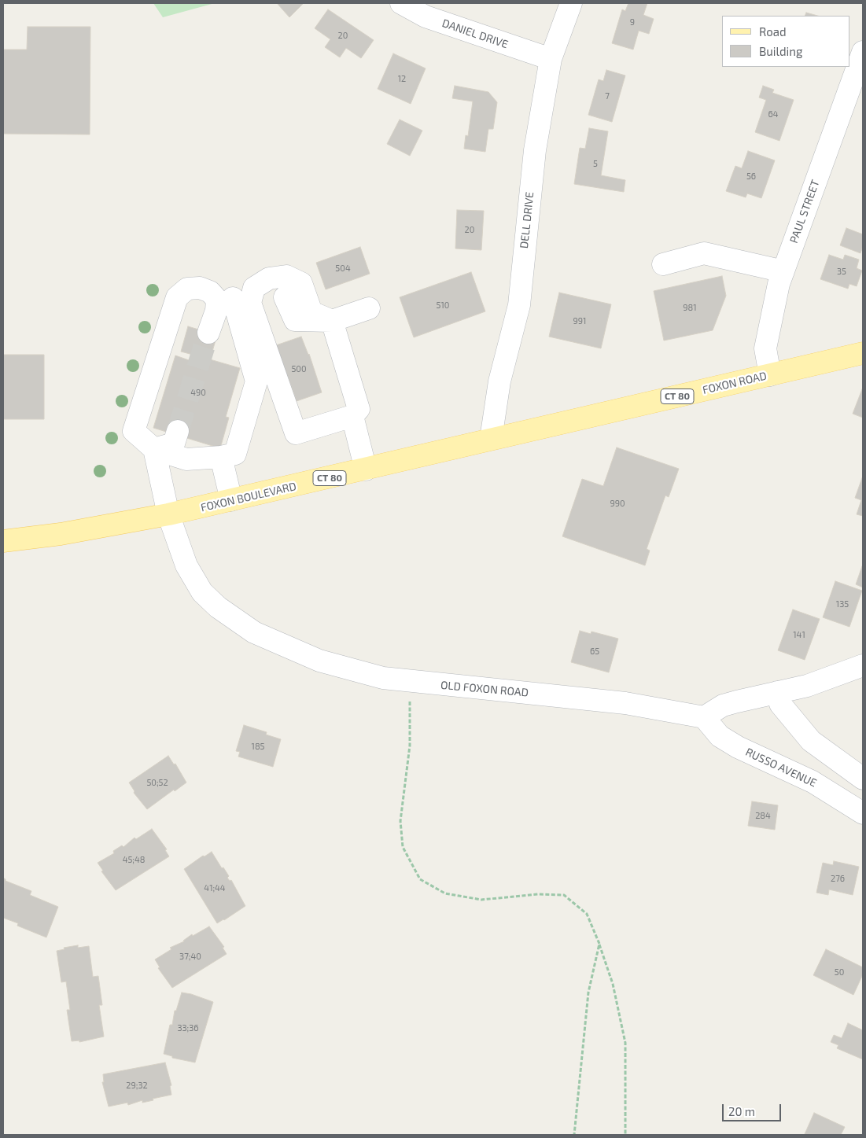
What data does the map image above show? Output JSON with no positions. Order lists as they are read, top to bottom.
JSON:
{
  "streets": {
    "main road": ["FOXON ROAD", "CT 80", "FOXON BOULEVARD"],
    "street": [
      "DANIEL DRIVE",
      "PAUL STREET",
      "DELL DRIVE",
      "OLD FOXON ROAD",
      "RUSSO AVENUE"
    ]
  },
  "crossings": [
    ["DANIEL DRIVE", "DELL DRIVE"],
    ["PAUL STREET", "FOXON ROAD"],
    ["DELL DRIVE", "FOXON ROAD"],
    ["DELL DRIVE", "FOXON BOULEVARD"],
    ["FOXON ROAD", "FOXON BOULEVARD"],
    ["FOXON BOULEVARD", "OLD FOXON ROAD"],
    ["OLD FOXON ROAD", "RUSSO AVENUE"]
  ],
  "house_numbers": [
    "9",
    "20",
    "12",
    "7",
    "64",
    "5",
    "56",
    "20",
    "504",
    "35",
    "510",
    "981",
    "991",
    "500",
    "490",
    "990",
    "135",
    "141",
    "65",
    "185",
    "50;52",
    "284",
    "45;48",
    "276",
    "41;44",
    "37;40",
    "50",
    "33;36",
    "29;32"
  ],
  "legend": ["Road", "Building"],
  "scale_bar": "20 m"
}
